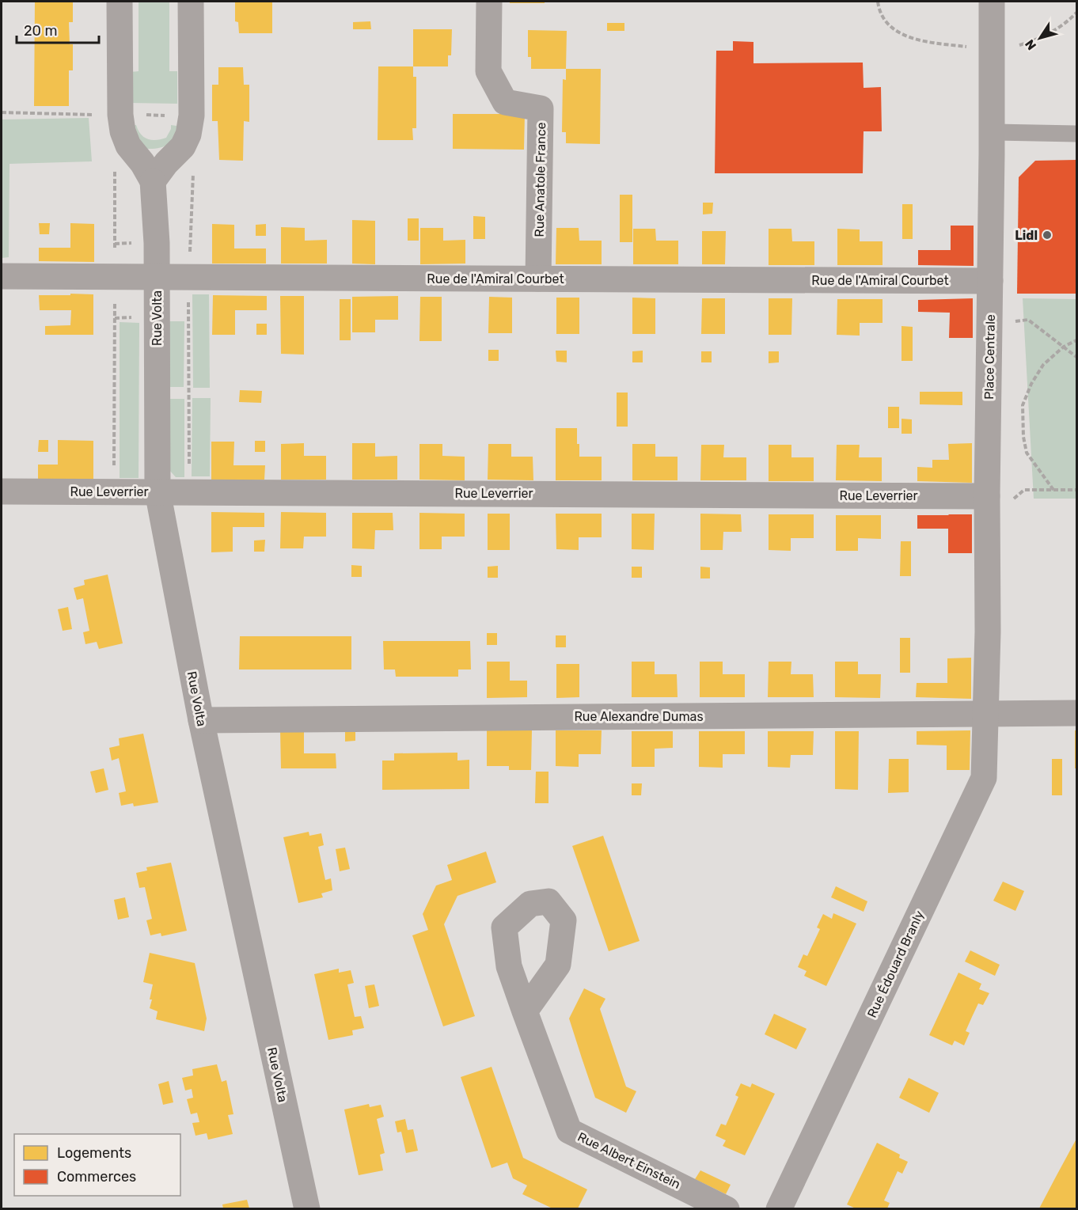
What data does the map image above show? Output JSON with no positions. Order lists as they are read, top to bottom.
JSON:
{
  "streets": {
    "street": [
      "Rue Anatole France",
      "Rue de l'Amiral Courbet",
      "Rue Volta",
      "Place Centrale",
      "Rue Leverrier",
      "Rue Alexandre Dumas",
      "Rue Édouard Branly",
      "Rue Albert Einstein"
    ]
  },
  "crossings": [
    ["Rue Anatole France", "Rue de l'Amiral Courbet"],
    ["Rue de l'Amiral Courbet", "Rue Volta"],
    ["Rue de l'Amiral Courbet", "Place Centrale"],
    ["Rue Volta", "Rue Leverrier"],
    ["Rue Volta", "Rue Alexandre Dumas"],
    ["Place Centrale", "Rue Leverrier"],
    ["Place Centrale", "Rue Alexandre Dumas"],
    ["Place Centrale", "Rue Édouard Branly"],
    ["Rue Alexandre Dumas", "Rue Édouard Branly"]
  ],
  "places": ["Lidl"],
  "legend": ["Logements", "Commerces"],
  "scale_bar": "20 m",
  "north": "bottom left"
}
